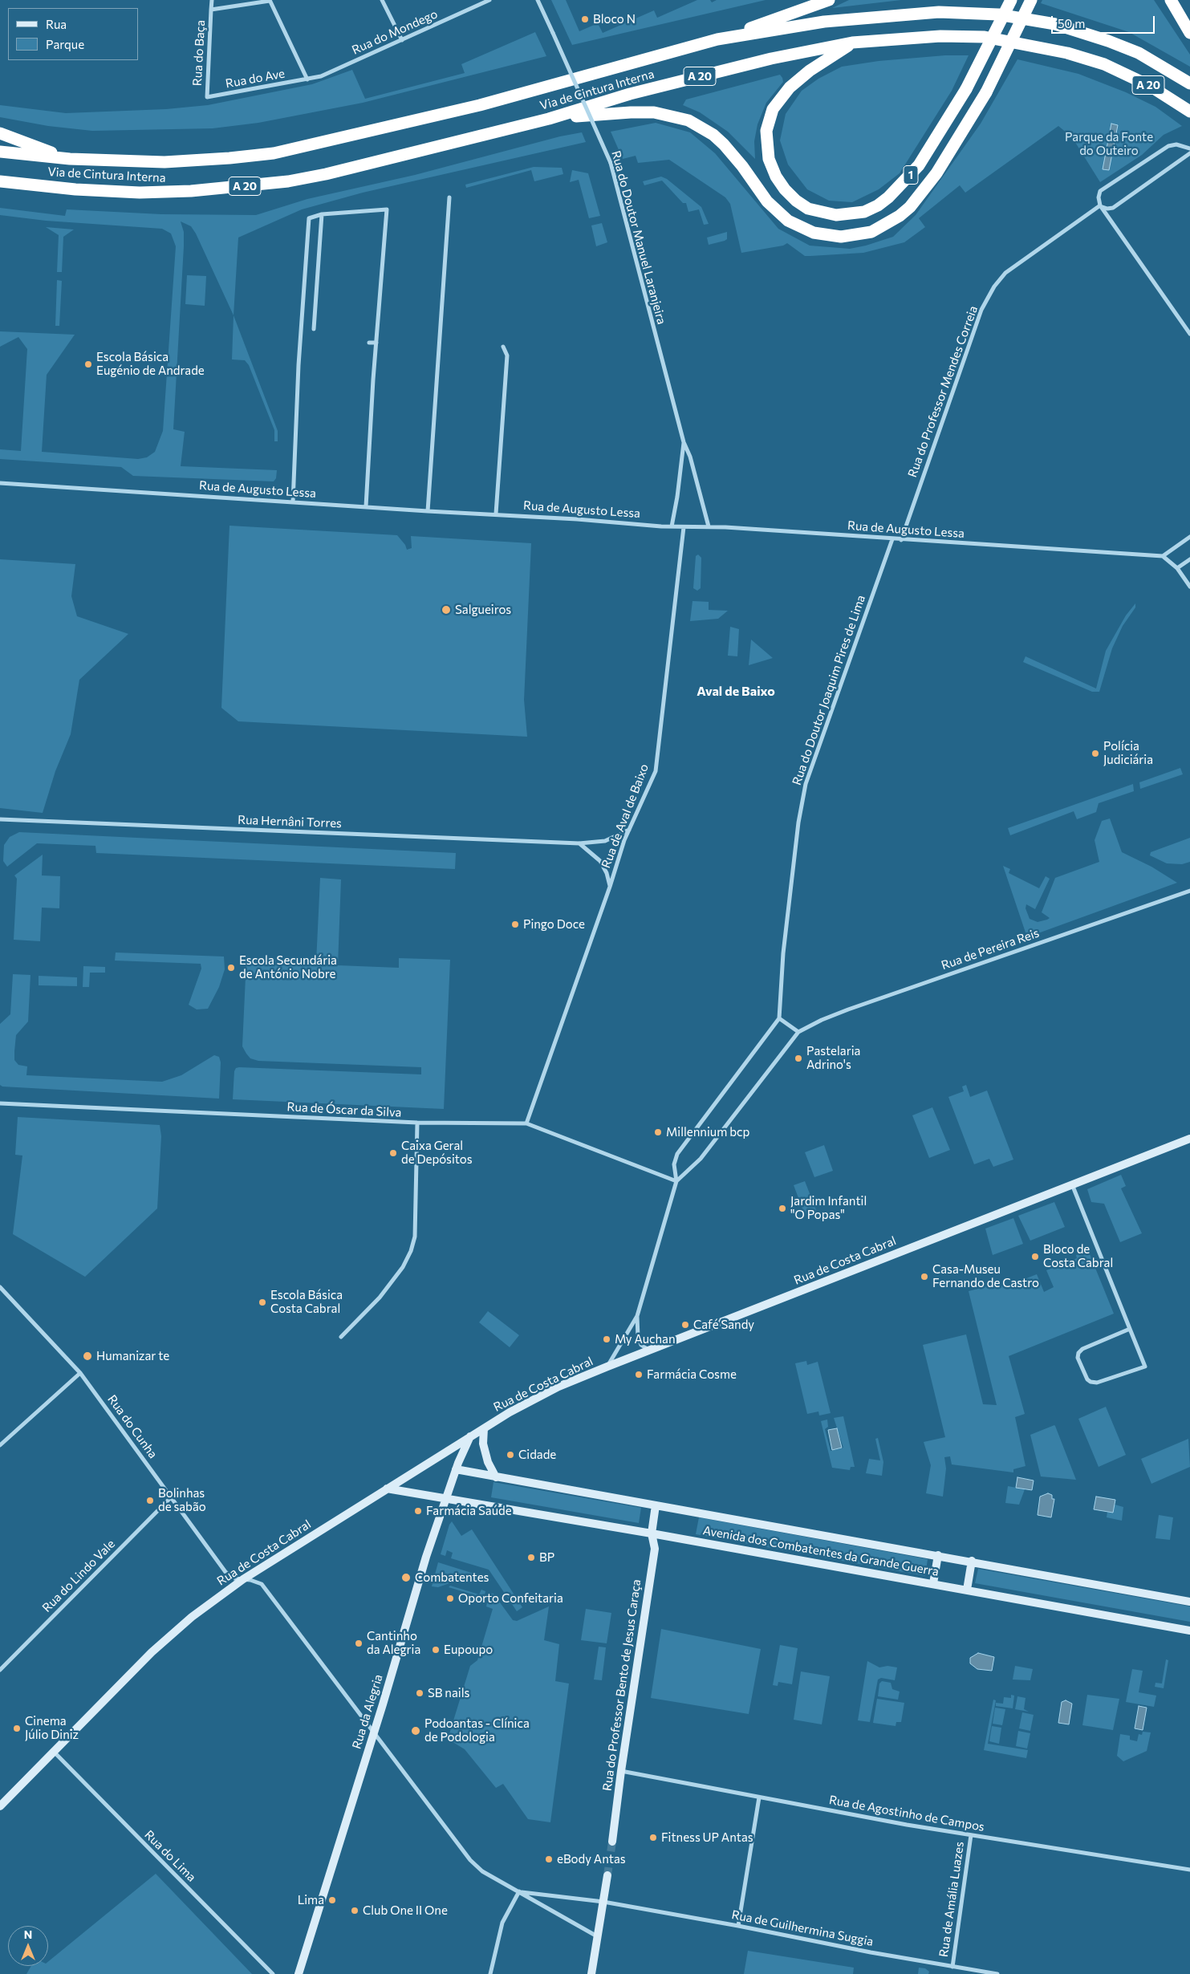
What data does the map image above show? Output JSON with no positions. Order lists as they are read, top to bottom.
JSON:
{
  "streets": {
    "highway": ["A 20", "Via de Cintura Interna", "1"],
    "main road": [
      "Rua de Costa Cabral",
      "Avenida dos Combatentes da Grande Guerra",
      "Rua do Professor Bento de Jesus Caraça",
      "Rua da Alegria"
    ],
    "street": [
      "Rua do Mondego",
      "Rua do Baça",
      "Rua do Ave",
      "Rua do Doutor Manuel Laranjeira",
      "Rua do Professor Mendes Correia",
      "Rua de Augusto Lessa",
      "Rua do Doutor Joaquim Pires de Lima",
      "Rua de Aval de Baixo",
      "Rua Hernâni Torres",
      "Rua de Pereira Reis",
      "Rua de Óscar da Silva",
      "Rua do Cunha",
      "Rua do Lindo Vale",
      "Rua de Agostinho de Campos",
      "Rua do Lima",
      "Rua de Amália Luazes",
      "Rua de Guilhermina Suggia"
    ]
  },
  "crossings": [
    ["Rua do Mondego", "Rua do Ave"],
    ["Rua do Baça", "Rua do Ave"],
    ["Via de Cintura Interna", "1"],
    ["Rua do Doutor Manuel Laranjeira", "Rua de Augusto Lessa"],
    ["Rua do Professor Mendes Correia", "Rua de Augusto Lessa"],
    ["Rua de Augusto Lessa", "Rua do Doutor Joaquim Pires de Lima"],
    ["Rua de Augusto Lessa", "Rua de Aval de Baixo"],
    ["Rua de Aval de Baixo", "Rua Hernâni Torres"],
    ["Rua de Aval de Baixo", "Rua de Óscar da Silva"],
    ["Rua de Costa Cabral", "Rua do Cunha"],
    ["Rua de Costa Cabral", "Avenida dos Combatentes da Grande Guerra"],
    ["Rua de Costa Cabral", "Rua da Alegria"],
    ["Rua de Costa Cabral", "Rua do Lima"],
    ["Rua do Cunha", "Rua do Lindo Vale"],
    ["Rua do Cunha", "Rua da Alegria"],
    ["Rua do Cunha", "Rua de Guilhermina Suggia"],
    ["Avenida dos Combatentes da Grande Guerra", "Rua do Professor Bento de Jesus Caraça"],
    ["Avenida dos Combatentes da Grande Guerra", "Rua da Alegria"],
    ["Rua do Professor Bento de Jesus Caraça", "Rua de Agostinho de Campos"],
    ["Rua de Agostinho de Campos", "Rua de Amália Luazes"],
    ["Rua de Amália Luazes", "Rua de Guilhermina Suggia"]
  ],
  "districts": ["Aval de Baixo"],
  "parks": ["Parque da Fonte do Outeiro"],
  "places": [
    "Bloco N",
    "Escola Básica Eugénio de Andrade",
    "Salgueiros",
    "Polícia Judiciária",
    "Pingo Doce",
    "Escola Secundária de António Nobre",
    "Pastelaria Adrino's",
    "Millennium bcp",
    "Caixa Geral de Depósitos",
    "Jardim Infantil \"O Popas\"",
    "Bloco de Costa Cabral",
    "Casa-Museu Fernando de Castro",
    "Escola Básica Costa Cabral",
    "Café Sandy",
    "My Auchan",
    "Humanizar te",
    "Farmácia Cosme",
    "Cidade",
    "Bolinhas de sabão",
    "Farmácia Saúde",
    "BP",
    "Combatentes",
    "Oporto Confeitaria",
    "Cantinho da Alegria",
    "Eupoupo",
    "SB nails",
    "Cinema Júlio Diniz",
    "Podoantas - Clínica de Podologia",
    "Fitness UP Antas",
    "eBody Antas",
    "Lima",
    "Club One II One"
  ],
  "legend": ["Rua", "Parque"],
  "scale_bar": "50 m",
  "north": "top"
}
